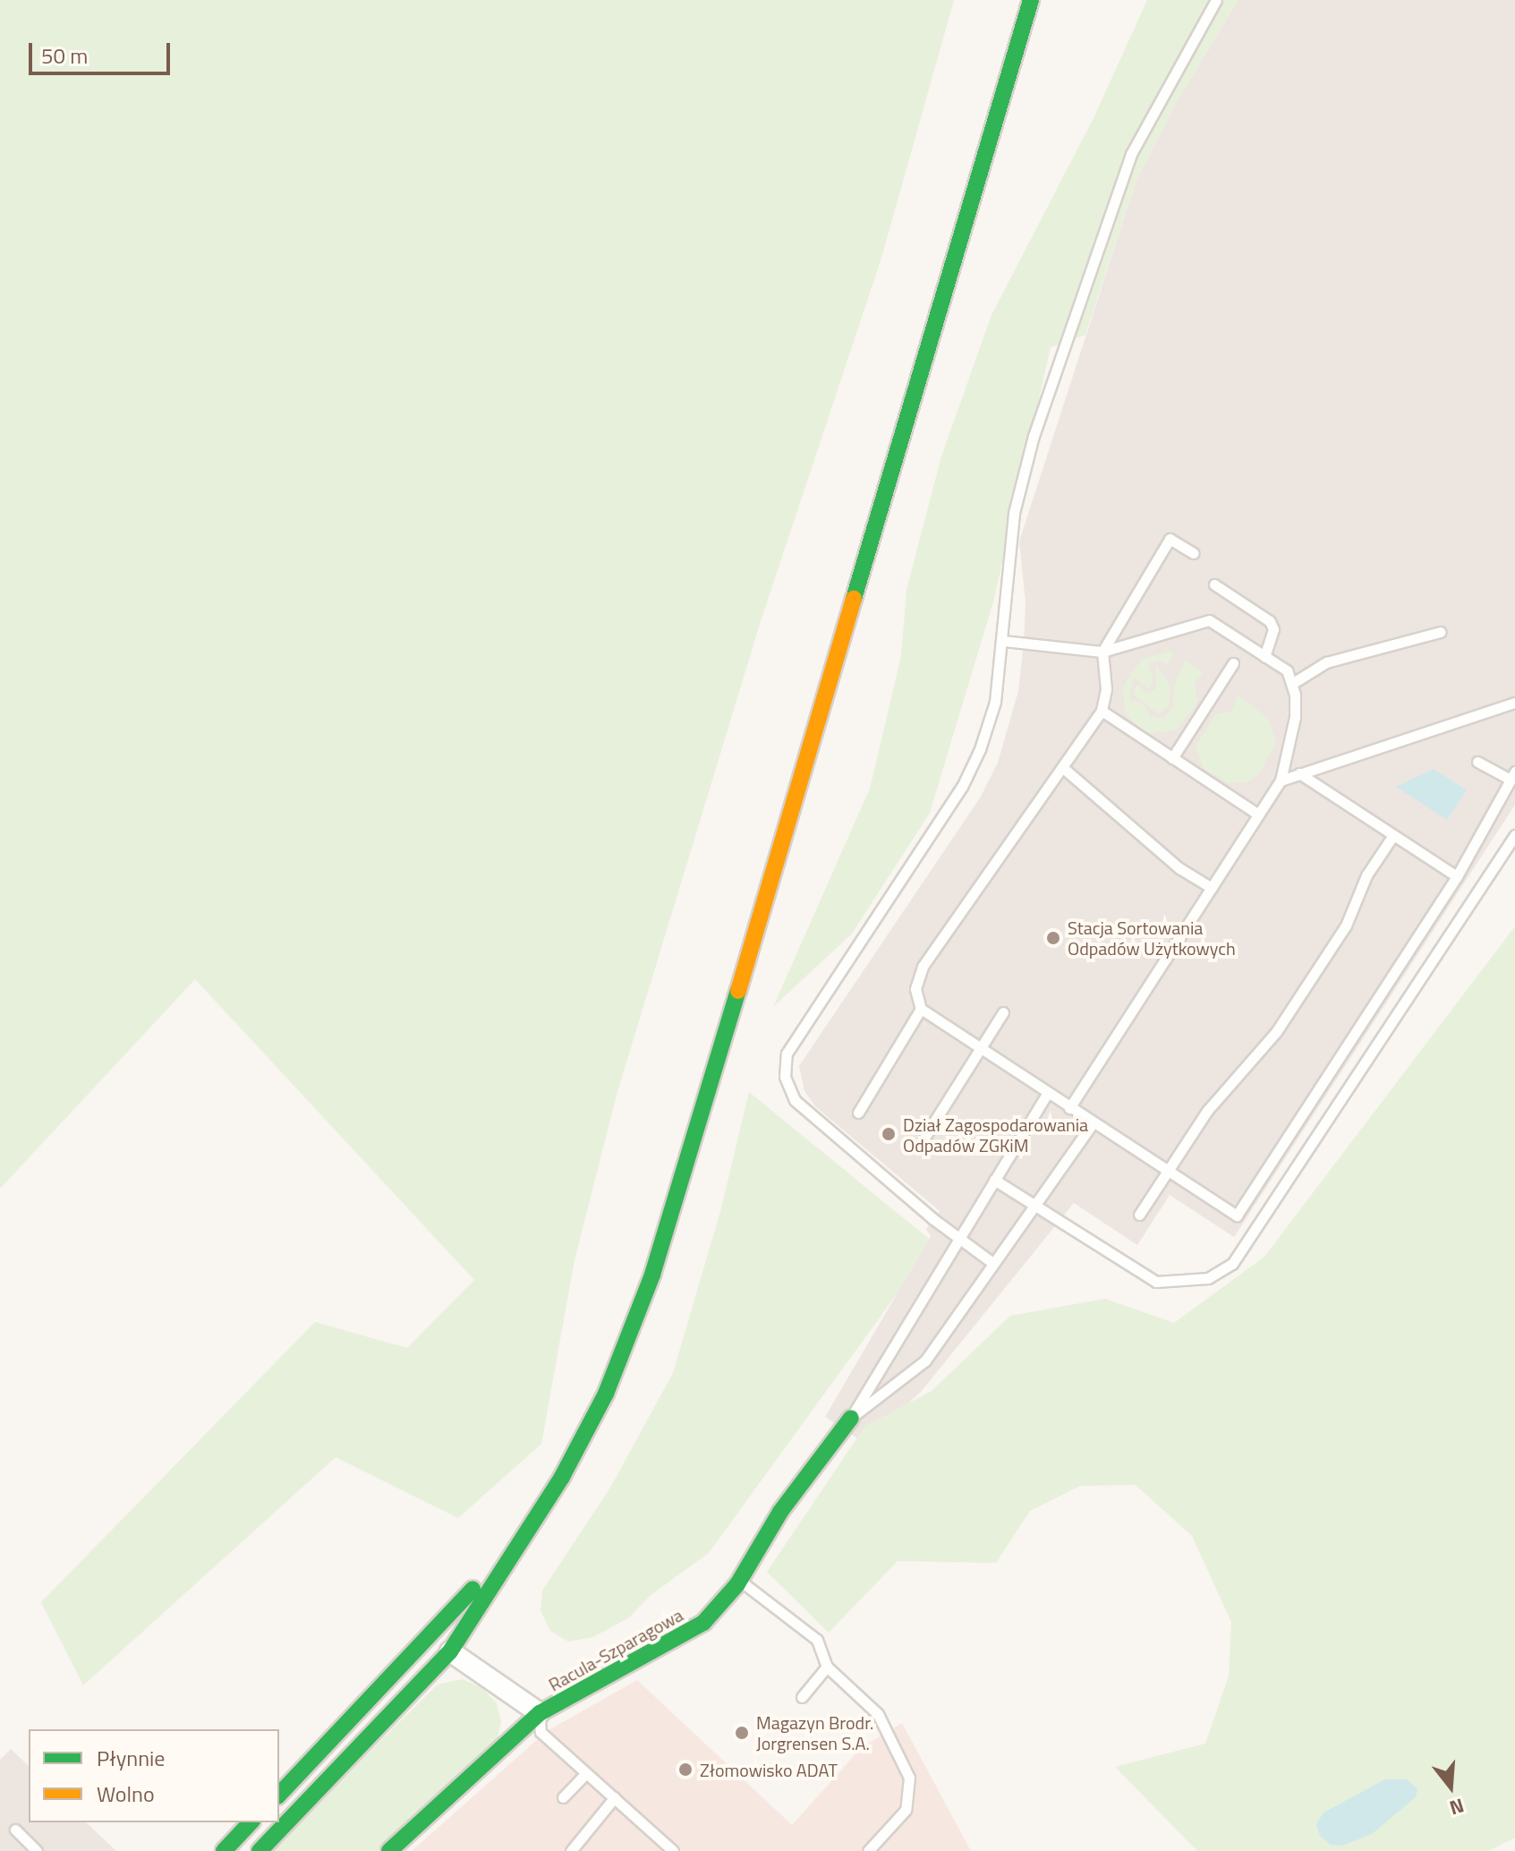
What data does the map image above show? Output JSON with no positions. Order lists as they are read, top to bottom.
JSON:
{
  "streets": {
    "main road": ["Racula-Szparagowa"]
  },
  "places": [
    "Stacja Sortowania Odpadów Użytkowych",
    "Dział Zagospodarowania Odpadów ZGKiM",
    "Magazyn Brodr. Jorgrensen S.A.",
    "Złomowisko ADAT"
  ],
  "legend": ["Płynnie", "Wolno"],
  "scale_bar": "50 m",
  "north": "bottom"
}
